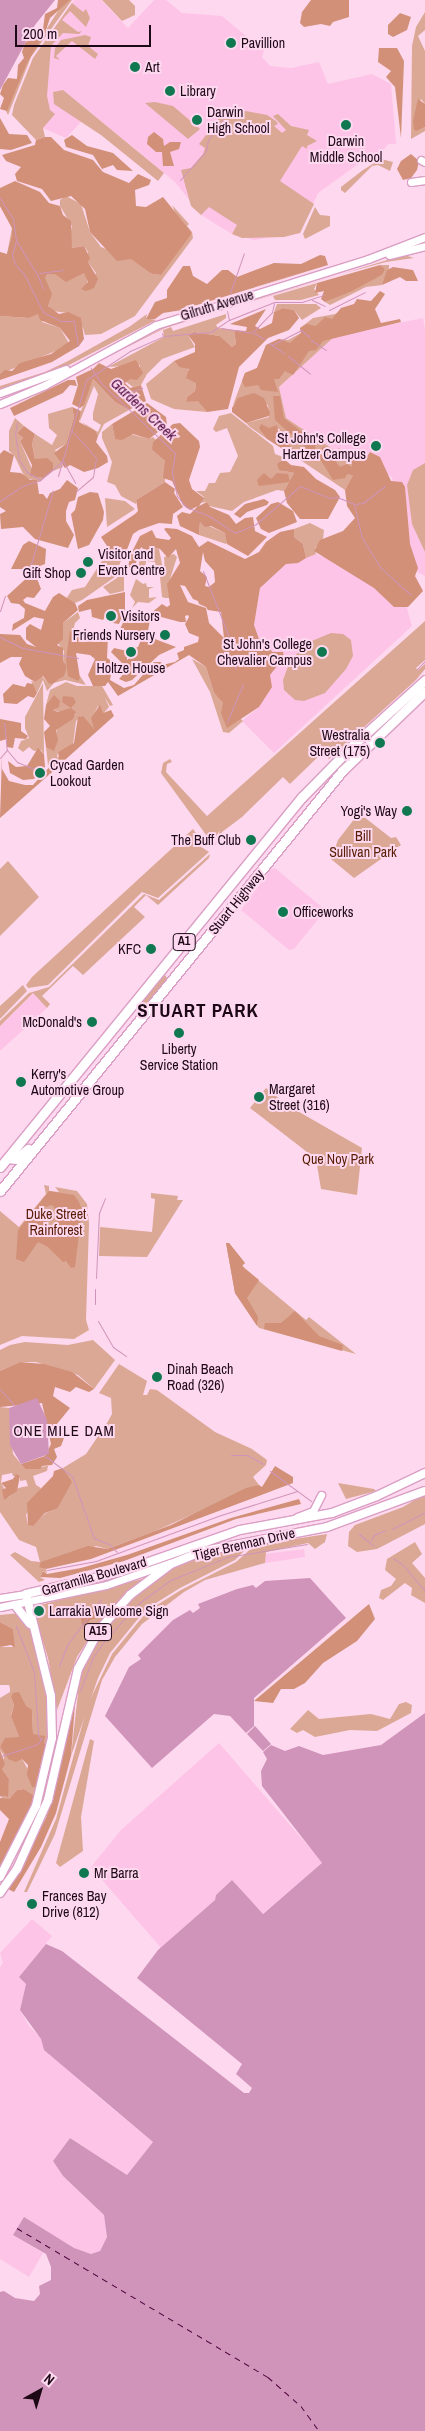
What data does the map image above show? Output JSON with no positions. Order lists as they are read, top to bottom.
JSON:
{
  "streets": {
    "highway": ["Stuart Highway", "A1"],
    "main road": ["Tiger Brennan Drive", "Garramilla Boulevard", "A15"],
    "street": ["Gilruth Avenue"]
  },
  "crossings": [
    ["Tiger Brennan Drive", "Garramilla Boulevard"]
  ],
  "districts": ["STUART PARK", "ONE MILE DAM"],
  "water": ["Gardens Creek"],
  "parks": ["Bill Sullivan Park", "Que Noy Park", "Duke Street Rainforest"],
  "places": [
    "Pavillion",
    "Art",
    "Library",
    "Darwin High School",
    "Darwin Middle School",
    "St John's College Hartzer Campus",
    "Visitor and Event Centre",
    "Gift Shop",
    "Visitors",
    "Friends Nursery",
    "Holtze House",
    "St John's College Chevalier Campus",
    "Westralia Street (175)",
    "Cycad Garden Lookout",
    "Yogi's Way",
    "The Buff Club",
    "Officeworks",
    "KFC",
    "McDonald's",
    "Liberty Service Station",
    "Kerry's Automotive Group",
    "Margaret Street (316)",
    "Dinah Beach Road (326)",
    "Larrakia Welcome Sign",
    "Mr Barra",
    "Frances Bay Drive (812)"
  ],
  "scale_bar": "200 m",
  "north": "top right"
}
